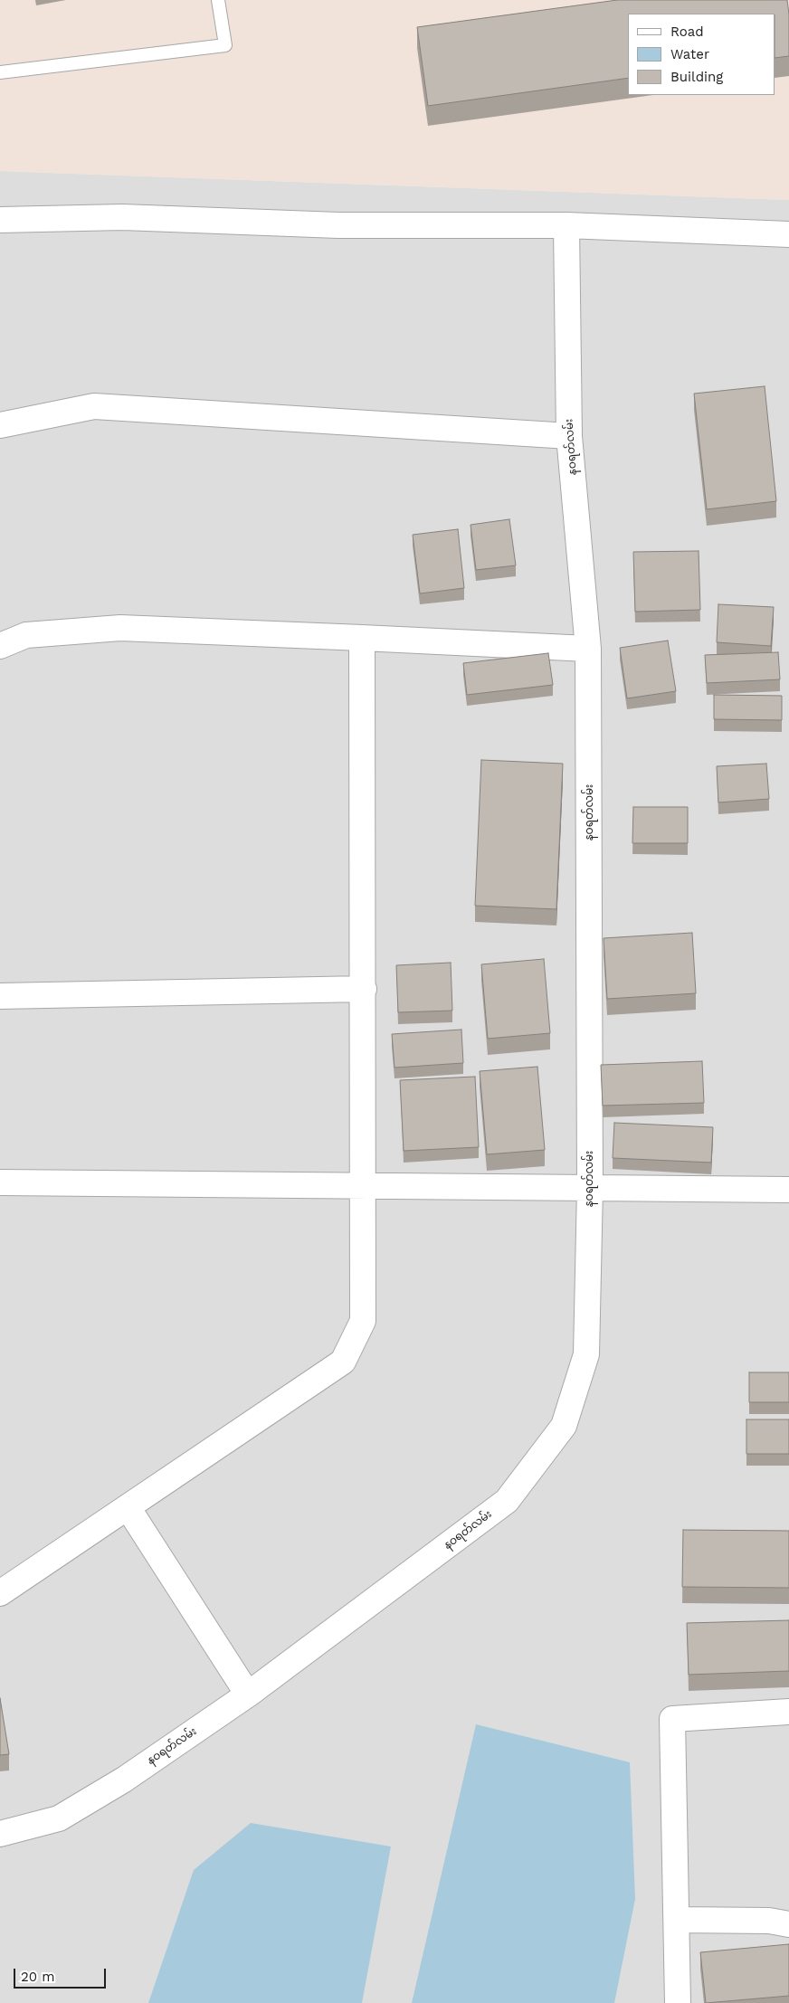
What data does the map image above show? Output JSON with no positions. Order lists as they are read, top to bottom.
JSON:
{
  "streets": {
    "street": ["နဝရတ်လမ်း"]
  },
  "legend": ["Road", "Water", "Building"],
  "scale_bar": "20 m"
}
